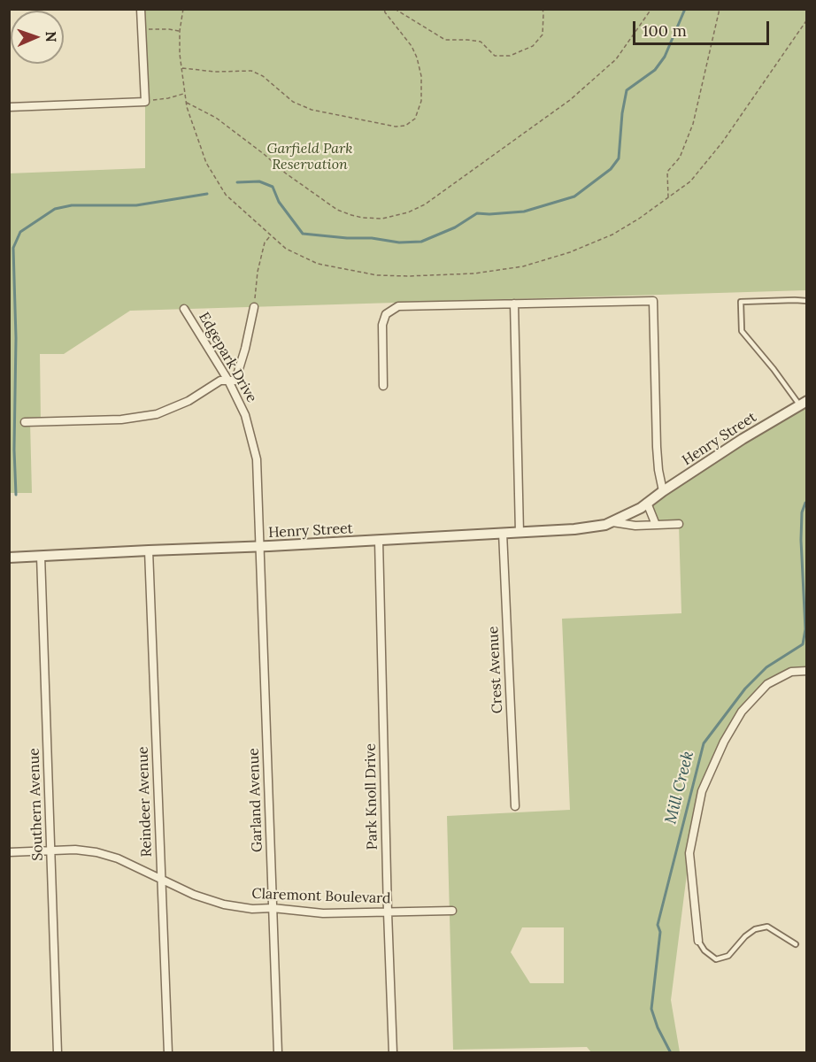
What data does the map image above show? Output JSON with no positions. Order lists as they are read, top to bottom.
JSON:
{
  "streets": {
    "street": [
      "Edgepark Drive",
      "Henry Street",
      "Crest Avenue",
      "Park Knoll Drive",
      "Garland Avenue",
      "Reindeer Avenue",
      "Southern Avenue",
      "Claremont Boulevard"
    ]
  },
  "crossings": [
    ["Edgepark Drive", "Henry Street"],
    ["Edgepark Drive", "Garland Avenue"],
    ["Henry Street", "Crest Avenue"],
    ["Henry Street", "Park Knoll Drive"],
    ["Henry Street", "Garland Avenue"],
    ["Henry Street", "Reindeer Avenue"],
    ["Henry Street", "Southern Avenue"],
    ["Park Knoll Drive", "Claremont Boulevard"],
    ["Garland Avenue", "Claremont Boulevard"],
    ["Reindeer Avenue", "Claremont Boulevard"],
    ["Southern Avenue", "Claremont Boulevard"]
  ],
  "water": ["Mill Creek"],
  "parks": ["Garfield Park Reservation"],
  "scale_bar": "100 m",
  "north": "right"
}
